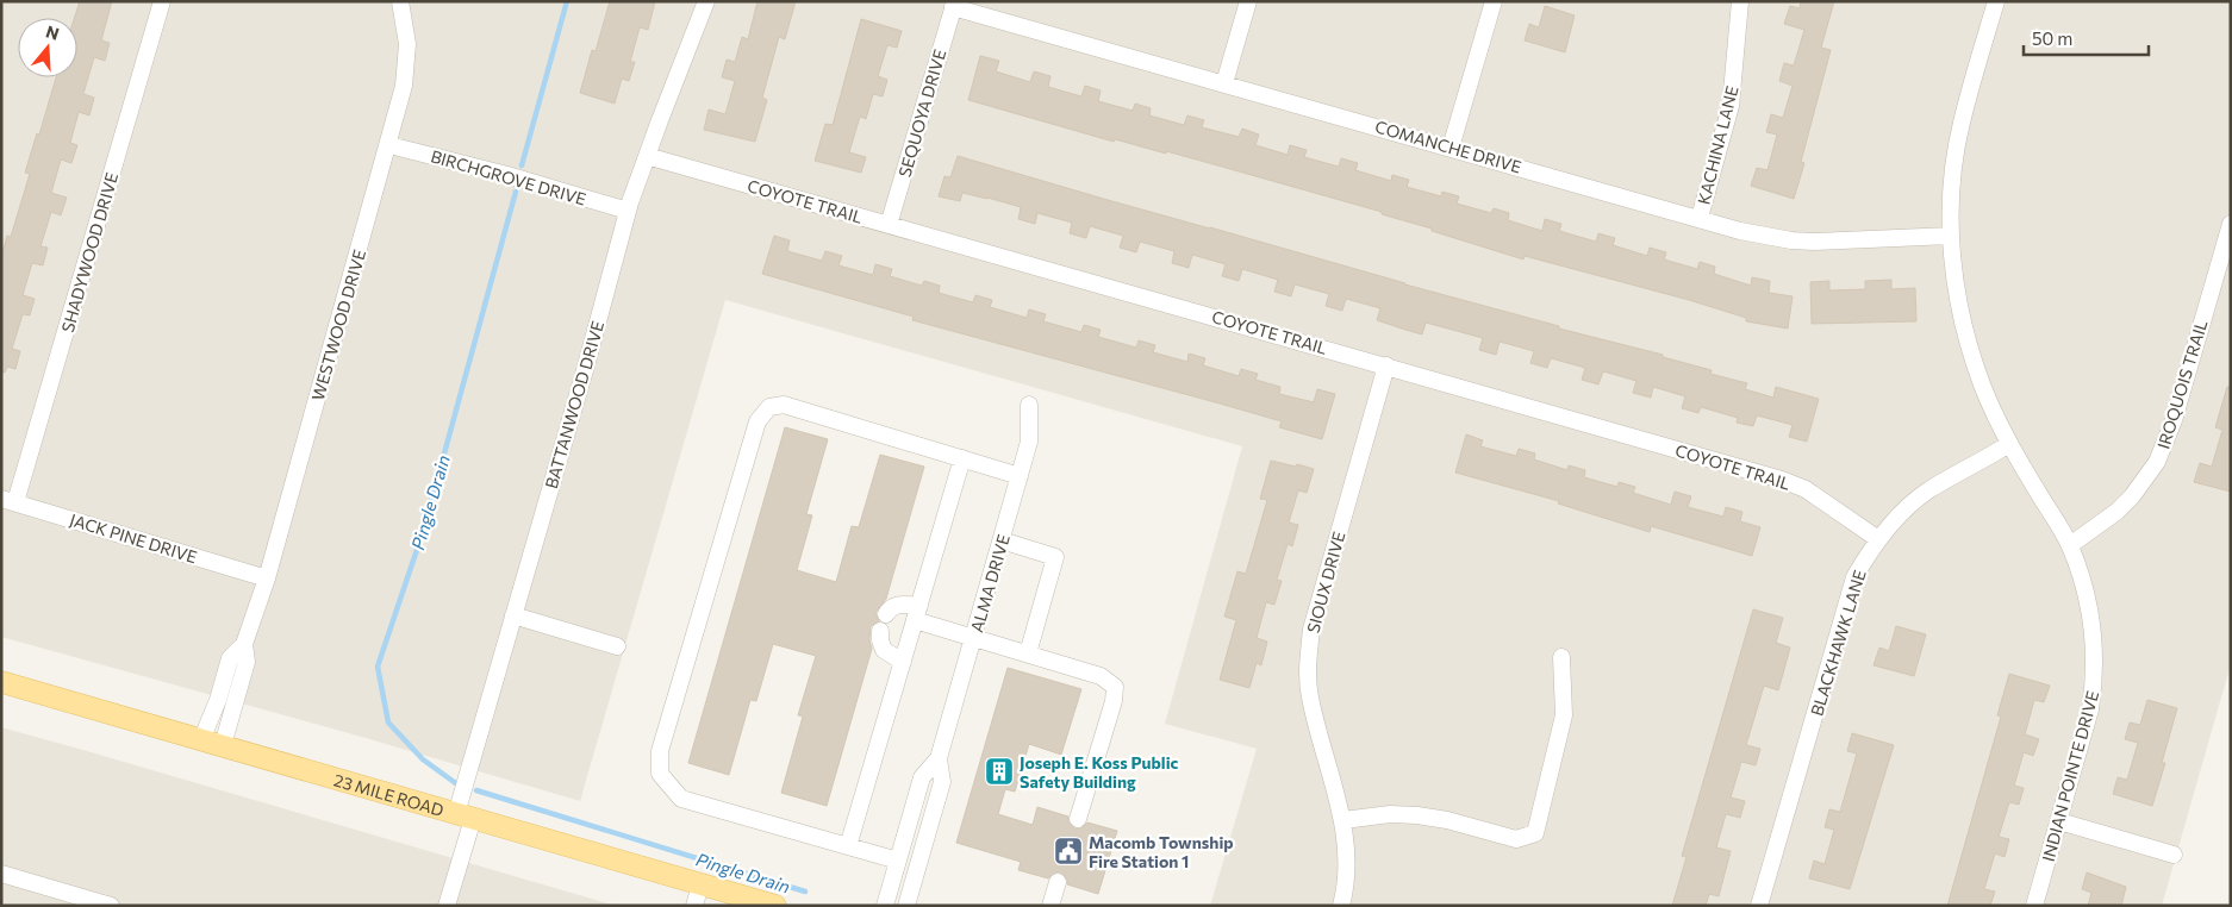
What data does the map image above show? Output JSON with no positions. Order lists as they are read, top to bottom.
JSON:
{
  "streets": {
    "main road": ["23 MILE ROAD"],
    "street": [
      "SEQUOYA DRIVE",
      "KACHINA LANE",
      "COMANCHE DRIVE",
      "BIRCHGROVE DRIVE",
      "COYOTE TRAIL",
      "SHADYWOOD DRIVE",
      "WESTWOOD DRIVE",
      "IROQUOIS TRAIL",
      "BATTANWOOD DRIVE",
      "JACK PINE DRIVE",
      "SIOUX DRIVE",
      "ALMA DRIVE",
      "BLACKHAWK LANE",
      "INDIAN POINTE DRIVE"
    ]
  },
  "crossings": [
    ["SEQUOYA DRIVE", "COMANCHE DRIVE"],
    ["SEQUOYA DRIVE", "COYOTE TRAIL"],
    ["KACHINA LANE", "COMANCHE DRIVE"],
    ["COMANCHE DRIVE", "INDIAN POINTE DRIVE"],
    ["BIRCHGROVE DRIVE", "WESTWOOD DRIVE"],
    ["BIRCHGROVE DRIVE", "BATTANWOOD DRIVE"],
    ["COYOTE TRAIL", "BATTANWOOD DRIVE"],
    ["COYOTE TRAIL", "SIOUX DRIVE"],
    ["COYOTE TRAIL", "BLACKHAWK LANE"],
    ["SHADYWOOD DRIVE", "JACK PINE DRIVE"],
    ["WESTWOOD DRIVE", "JACK PINE DRIVE"],
    ["WESTWOOD DRIVE", "23 MILE ROAD"],
    ["IROQUOIS TRAIL", "INDIAN POINTE DRIVE"],
    ["BATTANWOOD DRIVE", "23 MILE ROAD"],
    ["BLACKHAWK LANE", "INDIAN POINTE DRIVE"]
  ],
  "water": ["Pingle Drain"],
  "places": {
    "building": ["Joseph E. Koss Public Safety Building"],
    "public building": ["Macomb Township Fire Station 1"]
  },
  "scale_bar": "50 m",
  "north": "top"
}
